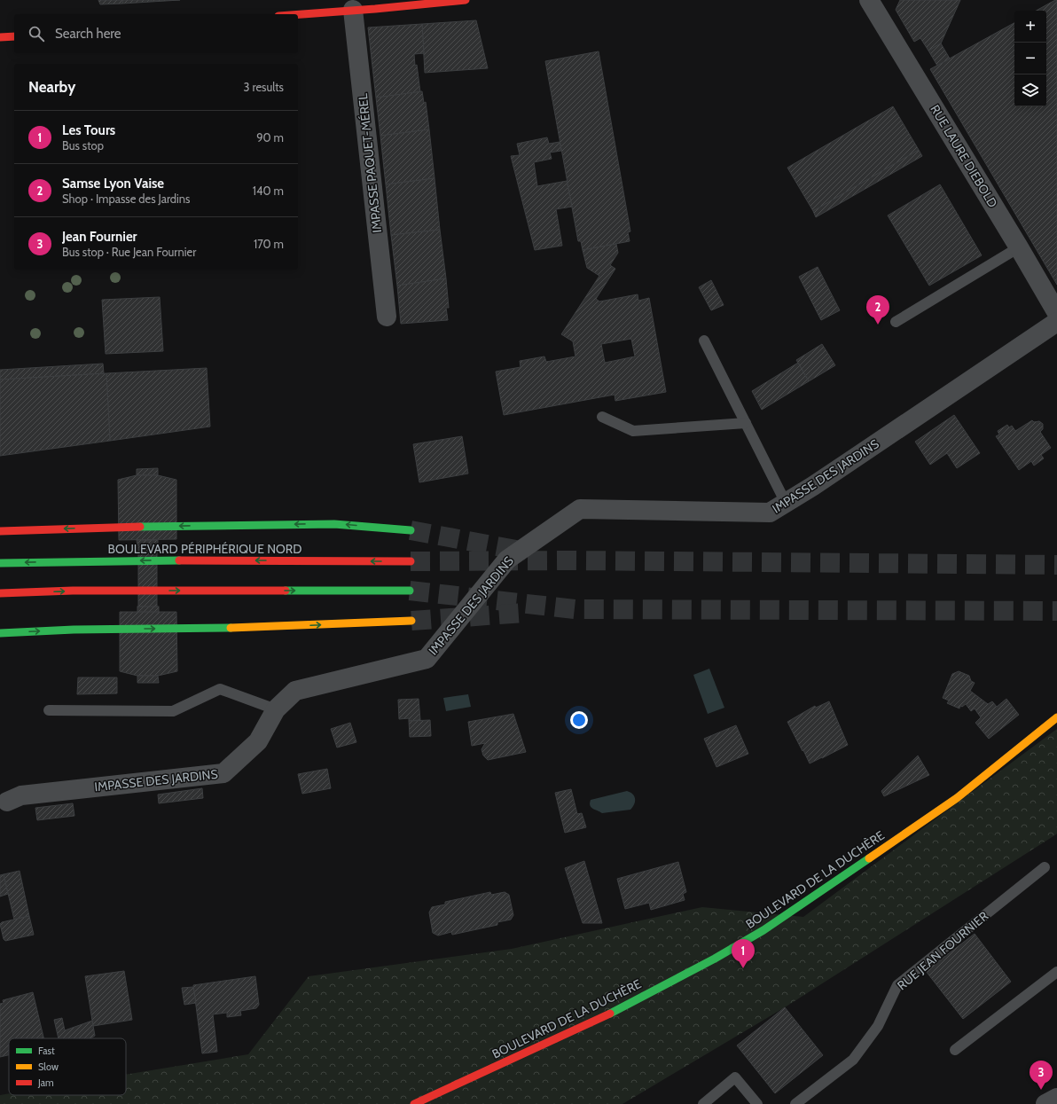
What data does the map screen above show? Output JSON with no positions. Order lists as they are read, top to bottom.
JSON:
{
  "streets": {
    "main road": ["BOULEVARD PÉRIPHÉRIQUE NORD", "BOULEVARD DE LA DUCHÈRE"],
    "street": ["RUE LAURE DIEBOLD", "IMPASSE PAQUET-MÉREL", "IMPASSE DES JARDINS"],
    "lane": ["RUE JEAN FOURNIER"]
  },
  "legend": ["Fast", "Slow", "Jam"],
  "page": {
    "map_buttons": ["+", "−"],
    "search": "Search here",
    "heading": ["Nearby", "3 results"],
    "list": [
      {
        "mark": "1",
        "name": "Les Tours",
        "note": "Bus stop",
        "value": "90 m"
      },
      {
        "mark": "2",
        "name": "Samse Lyon Vaise",
        "note": "Shop · Impasse des Jardins",
        "value": "140 m"
      },
      {
        "mark": "3",
        "name": "Jean Fournier",
        "note": "Bus stop · Rue Jean Fournier",
        "value": "170 m"
      }
    ],
    "pins": ["2", "1", "3"]
  }
}
